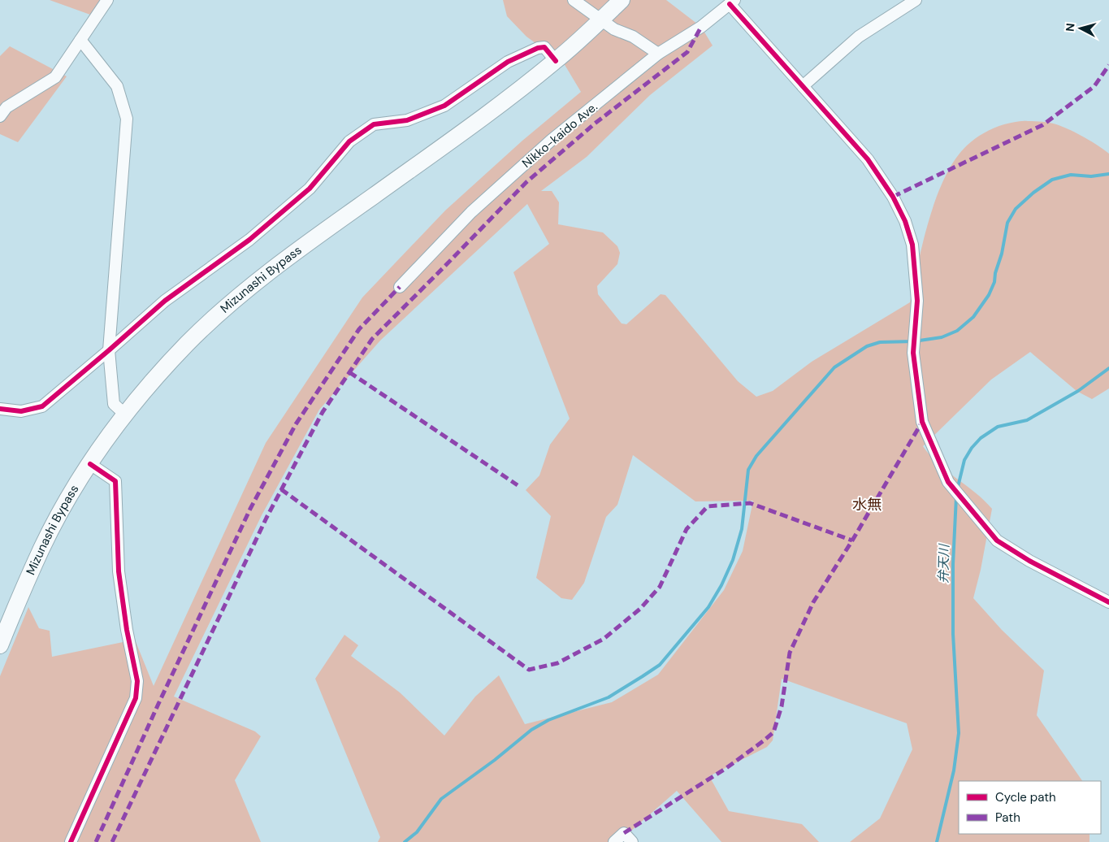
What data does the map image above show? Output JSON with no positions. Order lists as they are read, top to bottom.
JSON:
{
  "streets": {
    "highway": ["Mizunashi Bypass"],
    "street": ["Nikko-kaido Ave."]
  },
  "districts": ["水無"],
  "water": ["弁天川"],
  "legend": ["Cycle path", "Path"],
  "north": "left"
}
